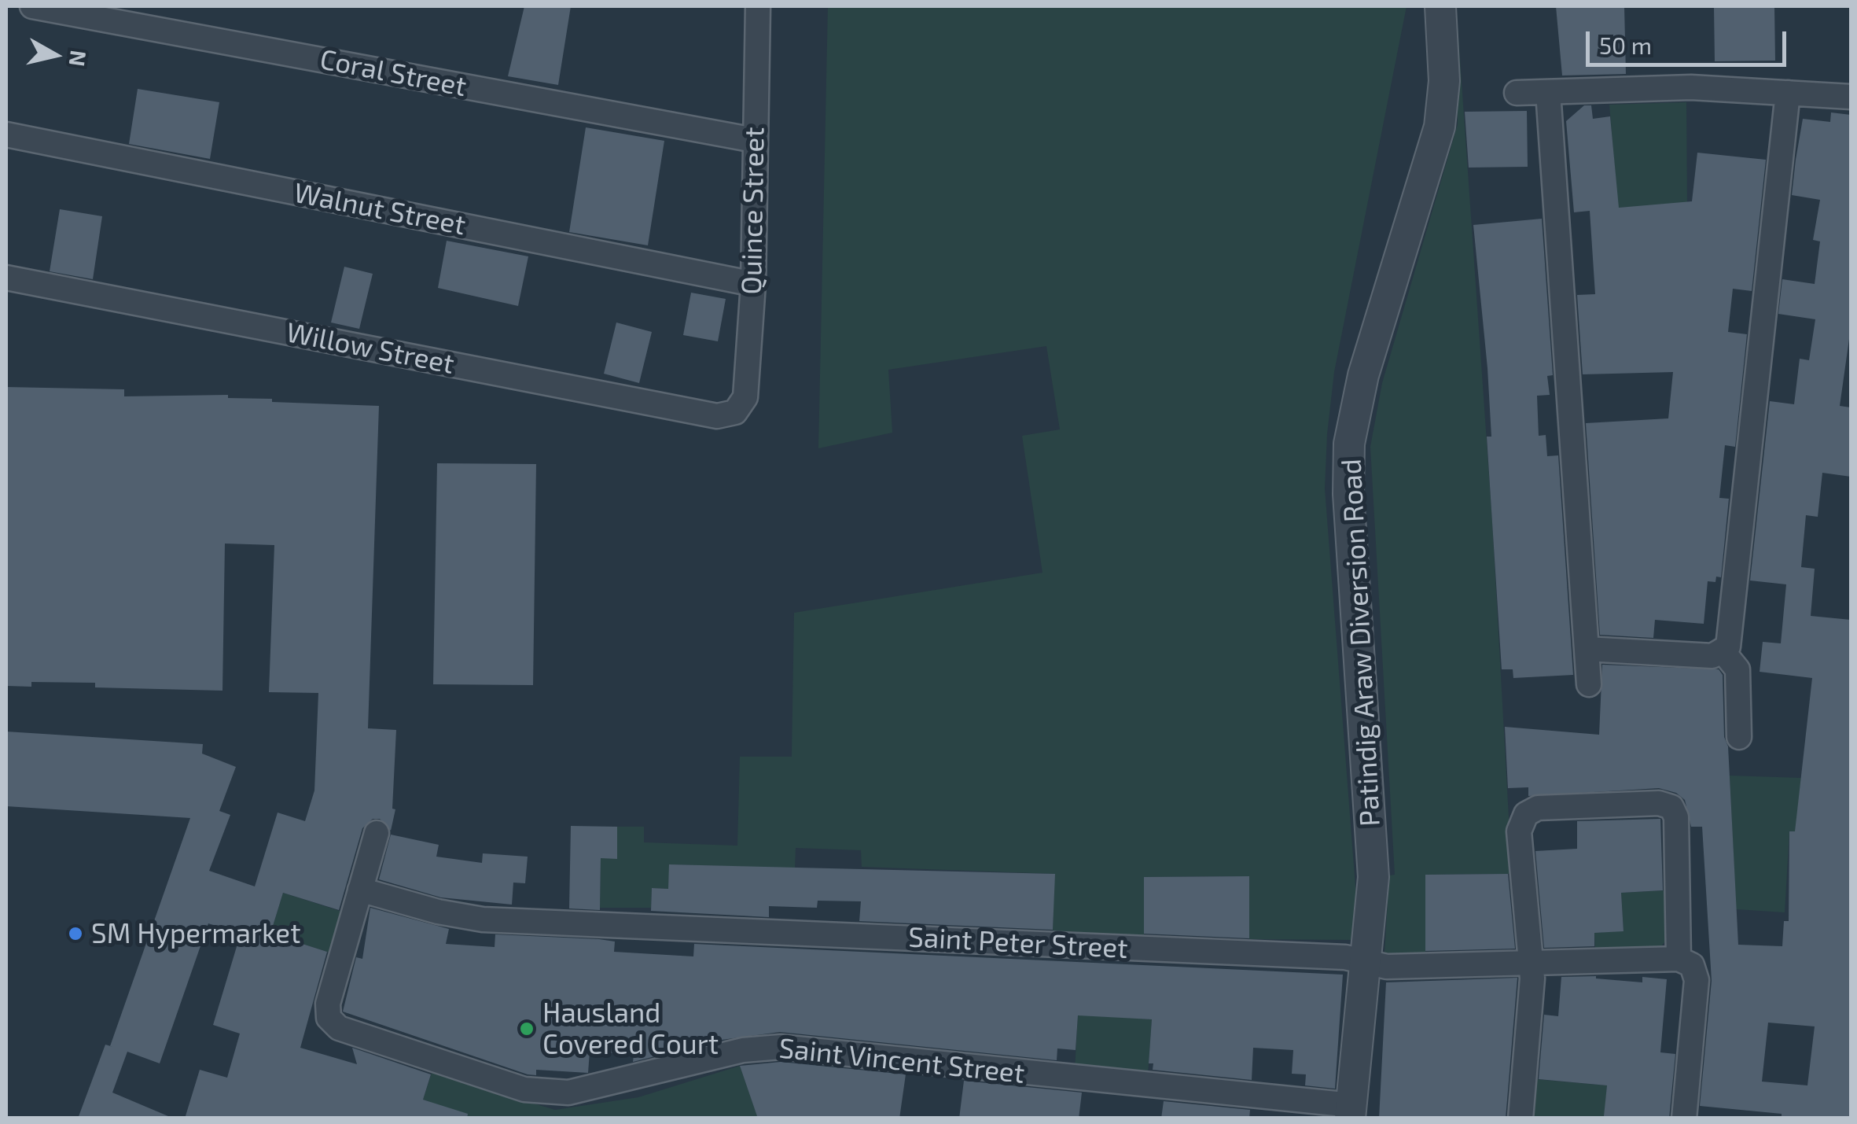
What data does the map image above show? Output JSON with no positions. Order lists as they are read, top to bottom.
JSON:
{
  "streets": {
    "street": [
      "Coral Street",
      "Walnut Street",
      "Quince Street",
      "Willow Street",
      "Patindig Araw Diversion Road",
      "Saint Peter Street",
      "Saint Vincent Street"
    ]
  },
  "crossings": [
    ["Coral Street", "Quince Street"],
    ["Walnut Street", "Quince Street"],
    ["Quince Street", "Willow Street"],
    ["Patindig Araw Diversion Road", "Saint Peter Street"],
    ["Patindig Araw Diversion Road", "Saint Vincent Street"],
    ["Saint Peter Street", "Saint Vincent Street"]
  ],
  "places": ["SM Hypermarket", "Hausland Covered Court"],
  "scale_bar": "50 m",
  "north": "right"
}
